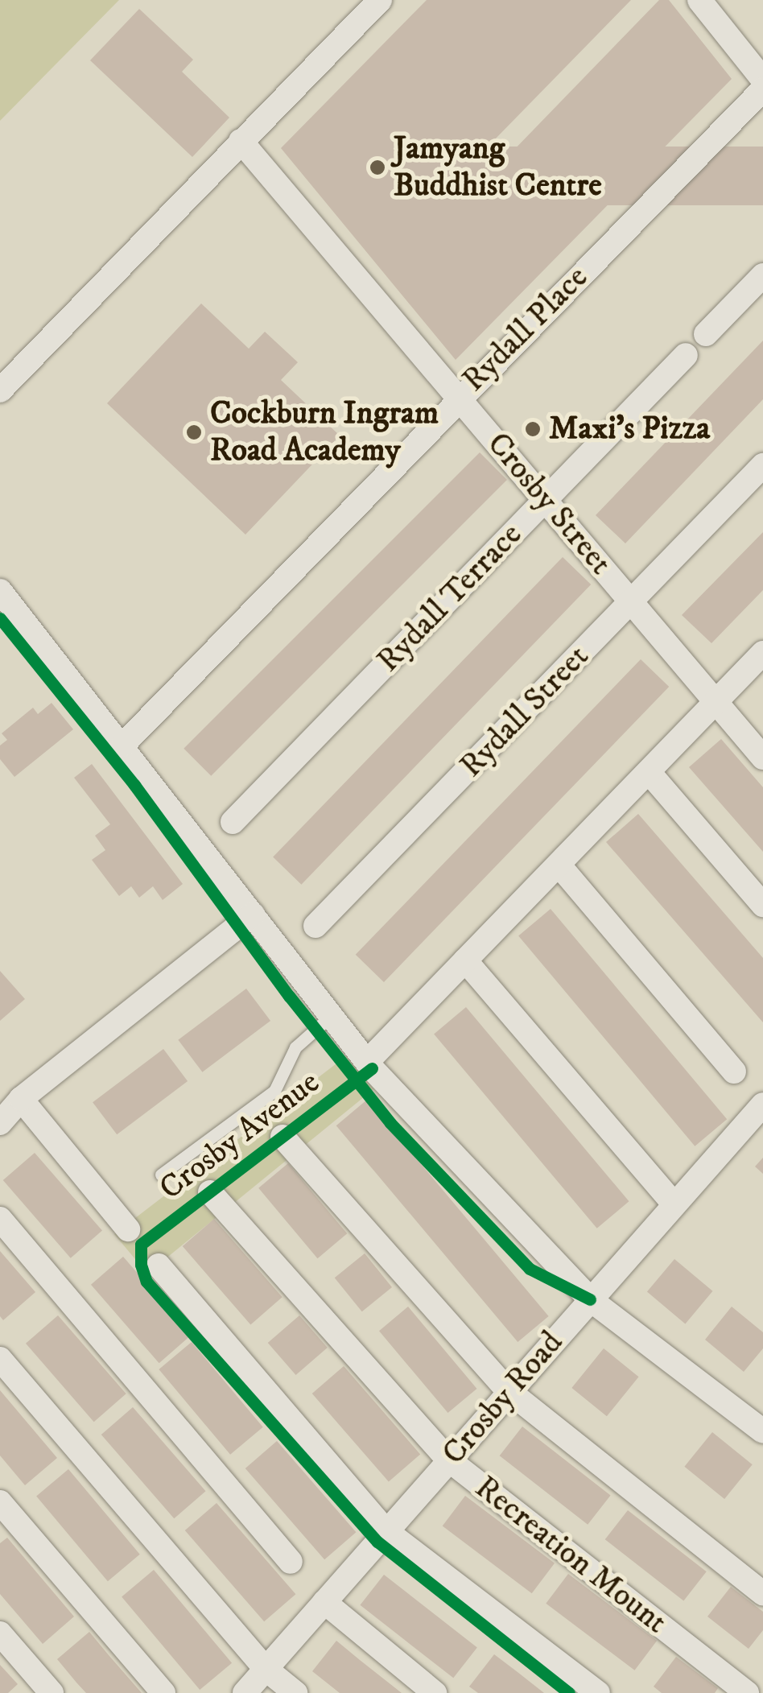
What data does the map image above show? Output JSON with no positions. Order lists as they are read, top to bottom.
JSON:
{
  "streets": {
    "street": [
      "Rydall Place",
      "Crosby Street",
      "Rydall Terrace",
      "Rydall Street",
      "Crosby Road",
      "Recreation Mount"
    ],
    "cycle path": ["Crosby Avenue"]
  },
  "crossings": [
    ["Rydall Place", "Crosby Street"],
    ["Crosby Street", "Rydall Terrace"],
    ["Crosby Street", "Rydall Street"],
    ["Crosby Road", "Recreation Mount"]
  ],
  "places": ["Jamyang Buddhist Centre", "Maxi's Pizza", "Cockburn Ingram Road Academy"]
}
